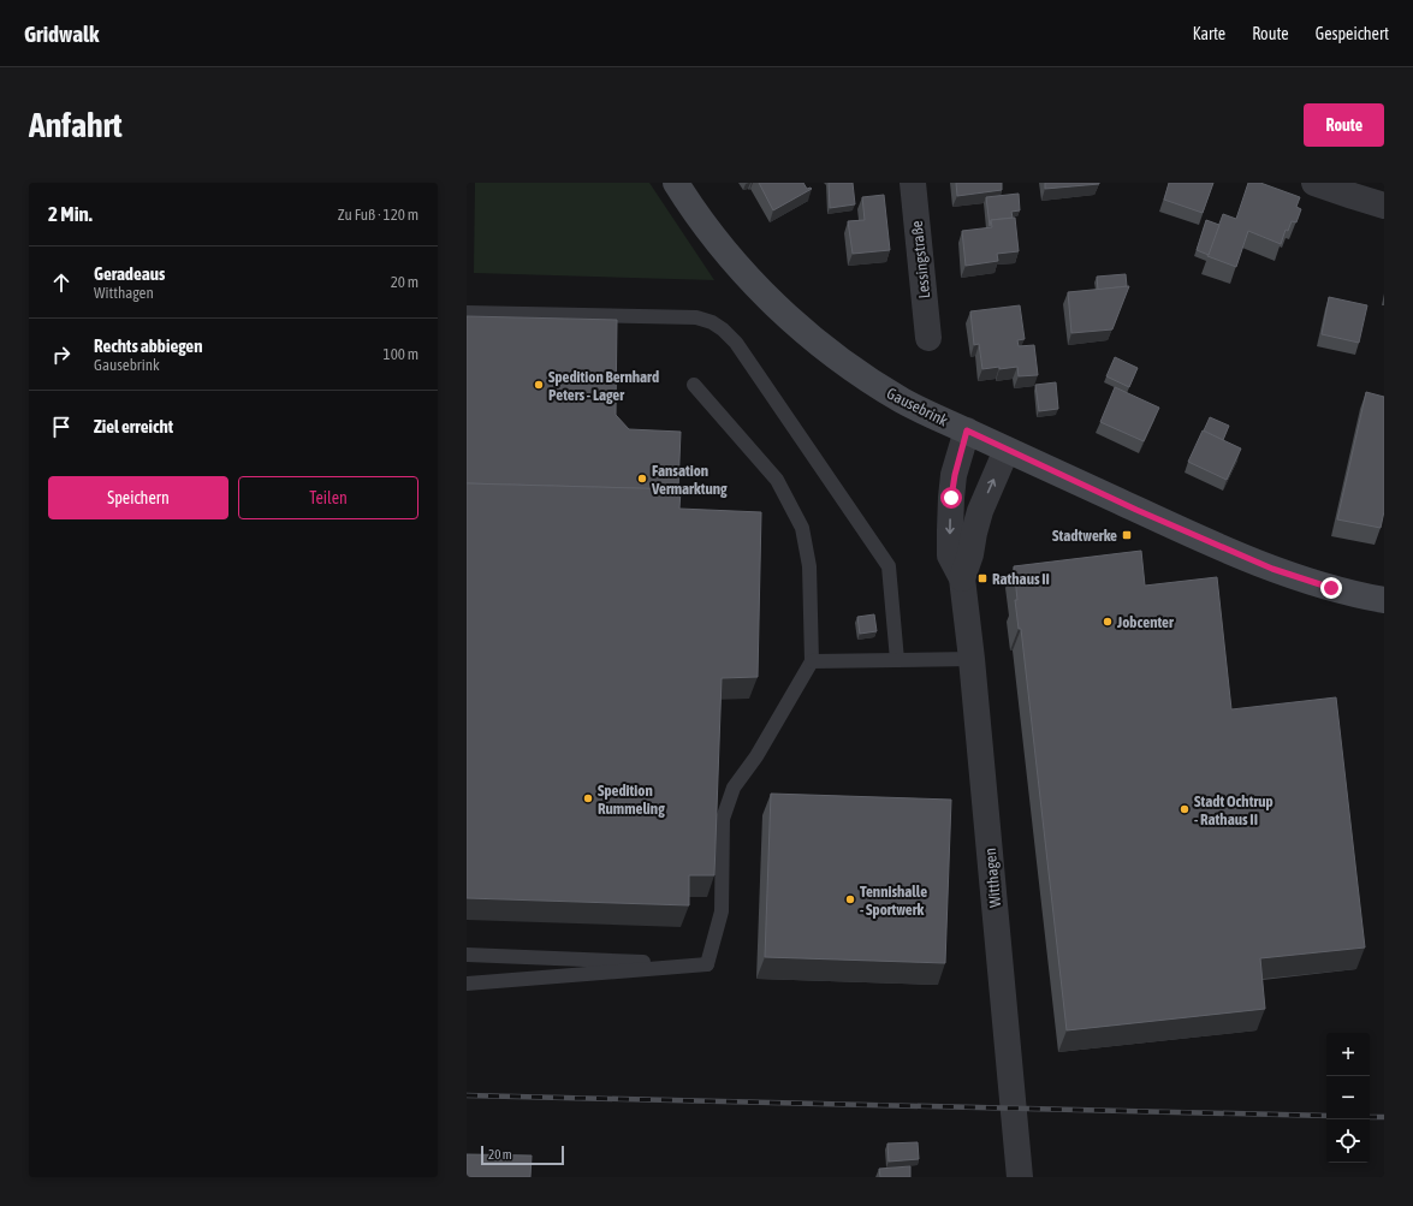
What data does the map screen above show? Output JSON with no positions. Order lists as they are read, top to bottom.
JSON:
{
  "streets": {
    "main road": ["Gausebrink"],
    "street": ["Lessingstraße", "Witthagen"]
  },
  "crossings": [
    ["Gausebrink", "Witthagen"]
  ],
  "places": {
    "other": [
      "Spedition Bernhard Peters - Lager",
      "Fansation Vermarktung",
      "Jobcenter",
      "Spedition Rummeling",
      "Stadt Ochtrup - Rathaus II",
      "Tennishalle - Sportwerk"
    ],
    "transit": ["Stadtwerke", "Rathaus II"]
  },
  "scale_bar": "20 m",
  "page": {
    "header": "Gridwalk",
    "nav": ["Karte", "Route", "Gespeichert"],
    "buttons": [
      "Route",
      ["Speichern", "Teilen"]
    ],
    "title": "Anfahrt",
    "heading": ["2 Min.", "Zu Fuß · 120 m"],
    "list": [
      ["Geradeaus", "Witthagen", "20 m"],
      ["Rechts abbiegen", "Gausebrink", "100 m"],
      "Ziel erreicht"
    ],
    "map_buttons": ["+", "−"],
    "scale": "20 m"
  }
}
